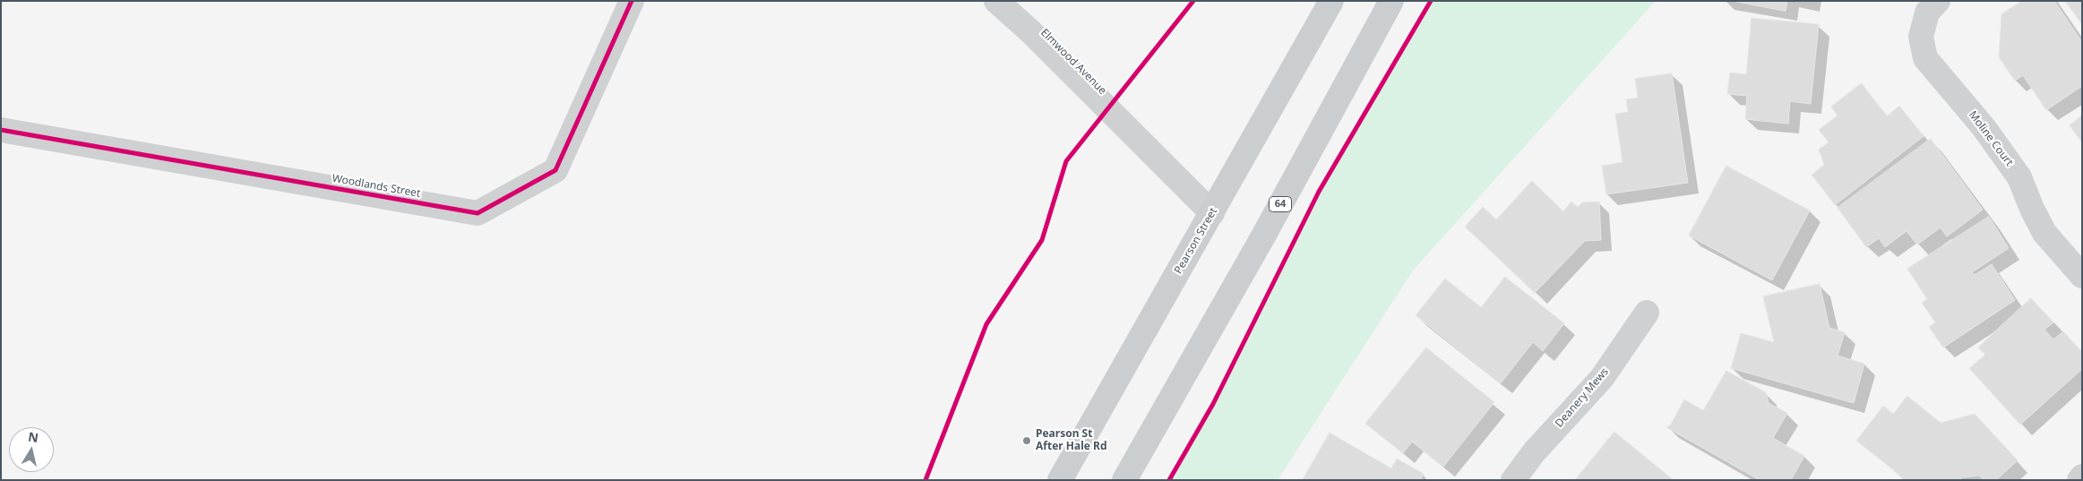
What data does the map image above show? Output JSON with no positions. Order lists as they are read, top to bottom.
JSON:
{
  "streets": {
    "main road": ["64", "Pearson Street"],
    "street": [
      "Elmwood Avenue",
      "Moline Court",
      "Woodlands Street",
      "Deanery Mews"
    ]
  },
  "crossings": [
    ["Elmwood Avenue", "Pearson Street"]
  ],
  "places": ["Pearson St After Hale Rd"],
  "north": "top"
}
